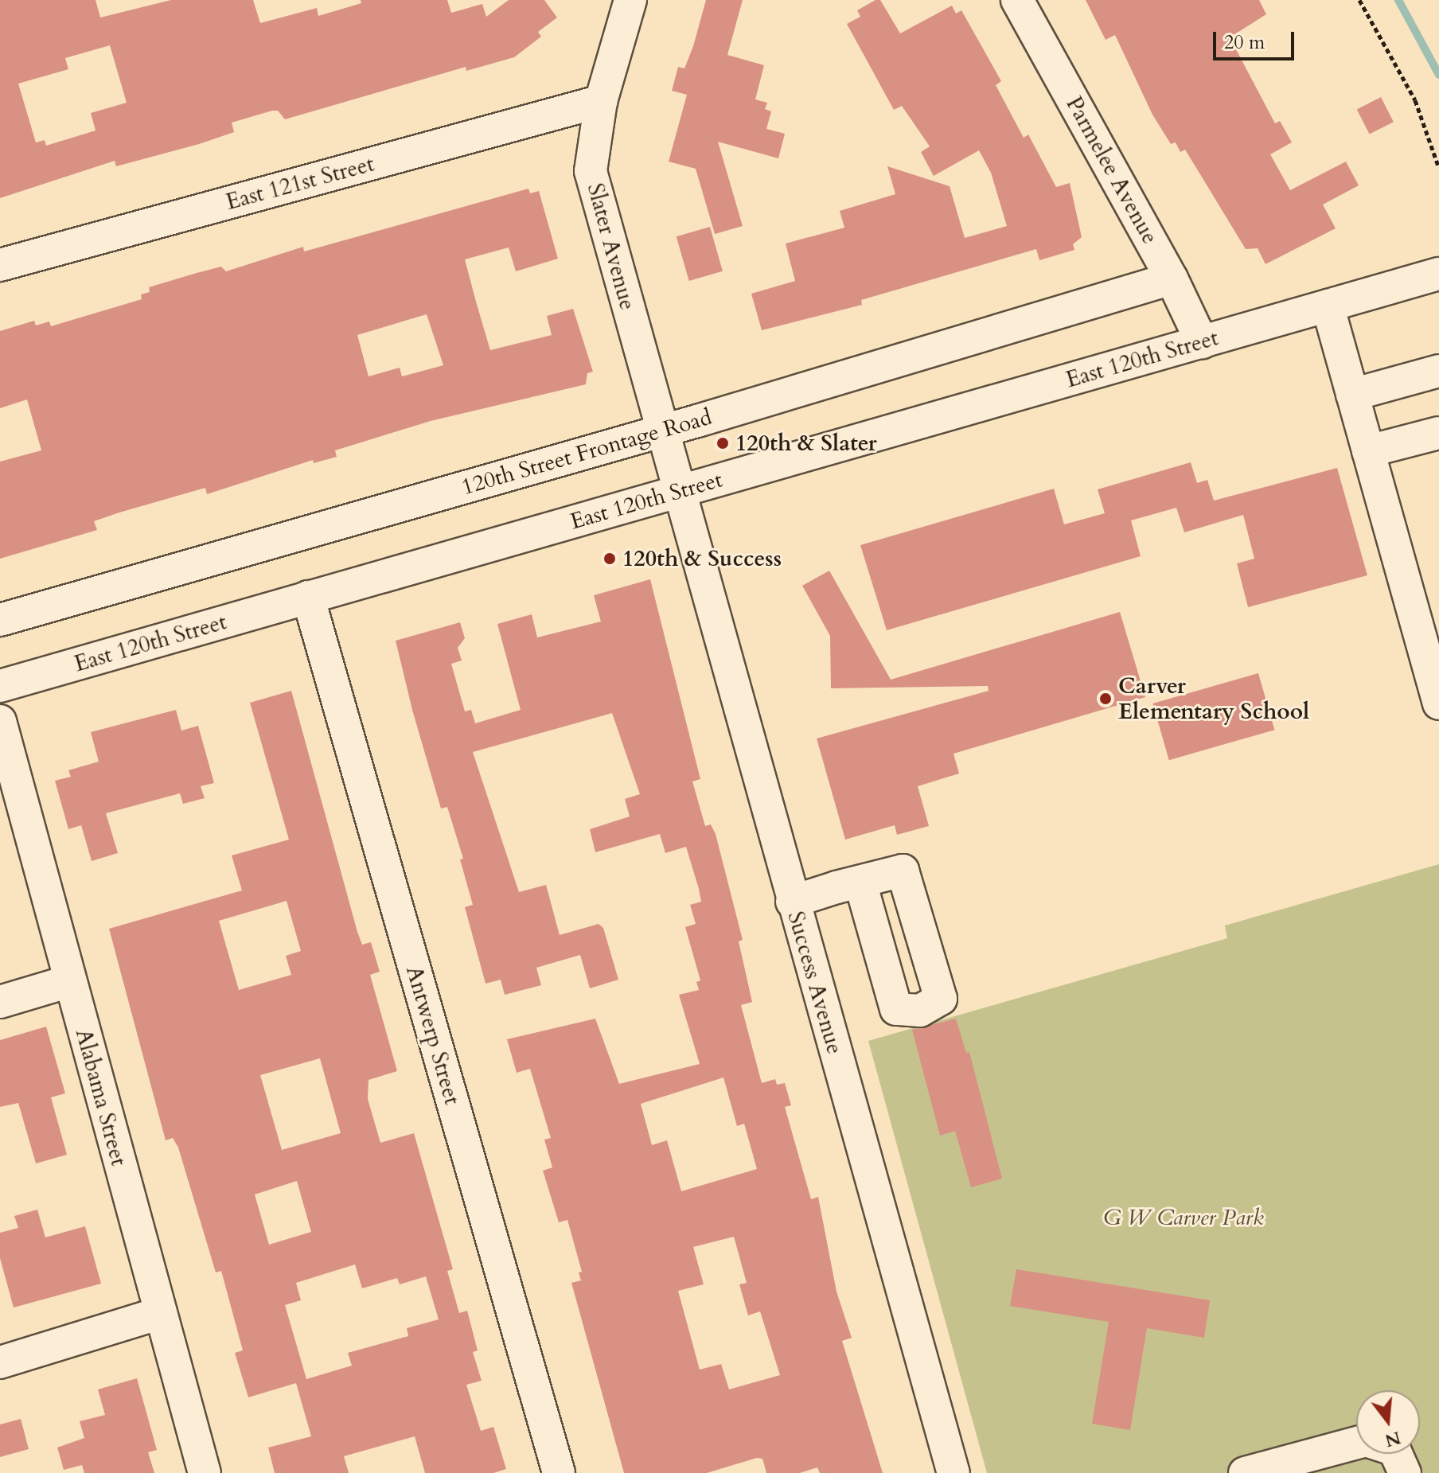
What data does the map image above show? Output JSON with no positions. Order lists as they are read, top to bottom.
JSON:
{
  "streets": {
    "street": [
      "Parmelee Avenue",
      "East 121st Street",
      "Slater Avenue",
      "East 120th Street",
      "120th Street Frontage Road",
      "Success Avenue",
      "Antwerp Street",
      "Alabama Street"
    ]
  },
  "crossings": [
    ["Parmelee Avenue", "East 120th Street"],
    ["Parmelee Avenue", "120th Street Frontage Road"],
    ["East 121st Street", "Slater Avenue"],
    ["Slater Avenue", "East 120th Street"],
    ["Slater Avenue", "120th Street Frontage Road"],
    ["Slater Avenue", "Success Avenue"],
    ["East 120th Street", "Success Avenue"],
    ["East 120th Street", "Antwerp Street"]
  ],
  "parks": ["G W Carver Park"],
  "places": ["120th & Slater", "120th & Success", "Carver Elementary School"],
  "scale_bar": "20 m",
  "north": "bottom"
}
